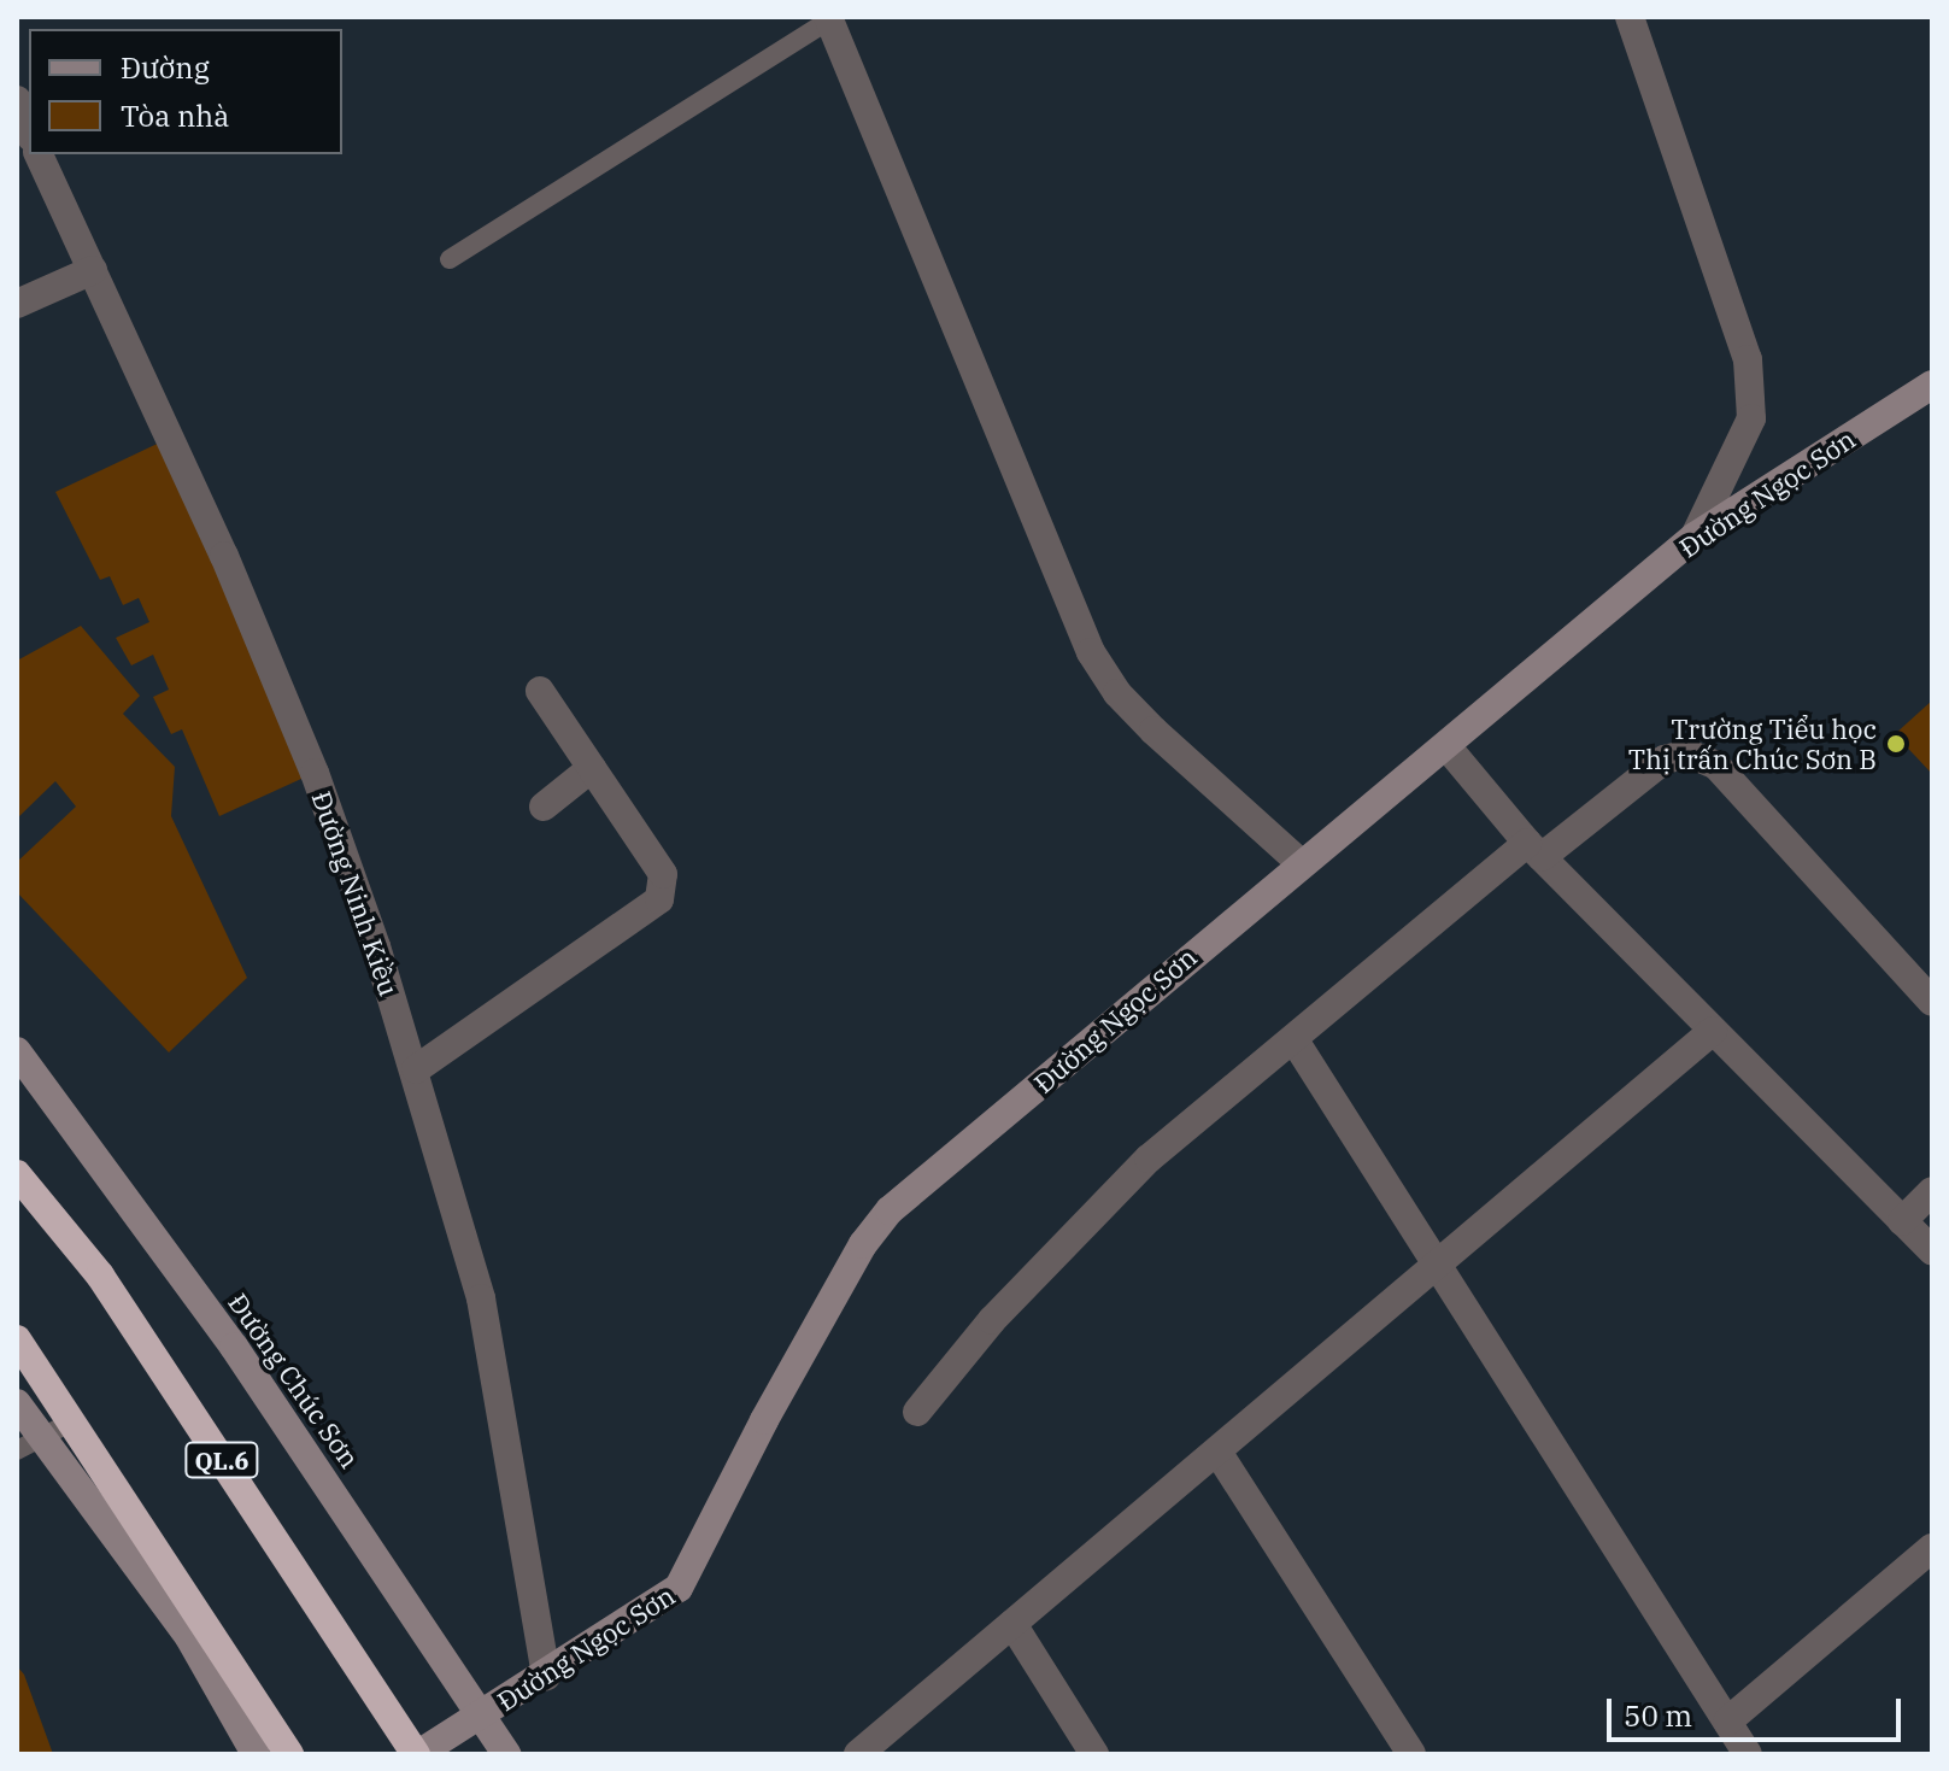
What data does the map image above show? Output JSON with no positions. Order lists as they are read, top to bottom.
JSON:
{
  "streets": {
    "highway": ["QL.6"],
    "main road": ["Đường Ngọc Sơn", "Đường Chúc Sơn"],
    "street": ["Đường Ninh Kiều"]
  },
  "crossings": [
    ["Đường Ngọc Sơn", "Đường Ninh Kiều"],
    ["Đường Ngọc Sơn", "Đường Chúc Sơn"],
    ["Đường Ngọc Sơn", "QL.6"]
  ],
  "places": ["Trường Tiểu học Thị trấn Chúc Sơn B"],
  "legend": ["Đường", "Tòa nhà"],
  "scale_bar": "50 m"
}
